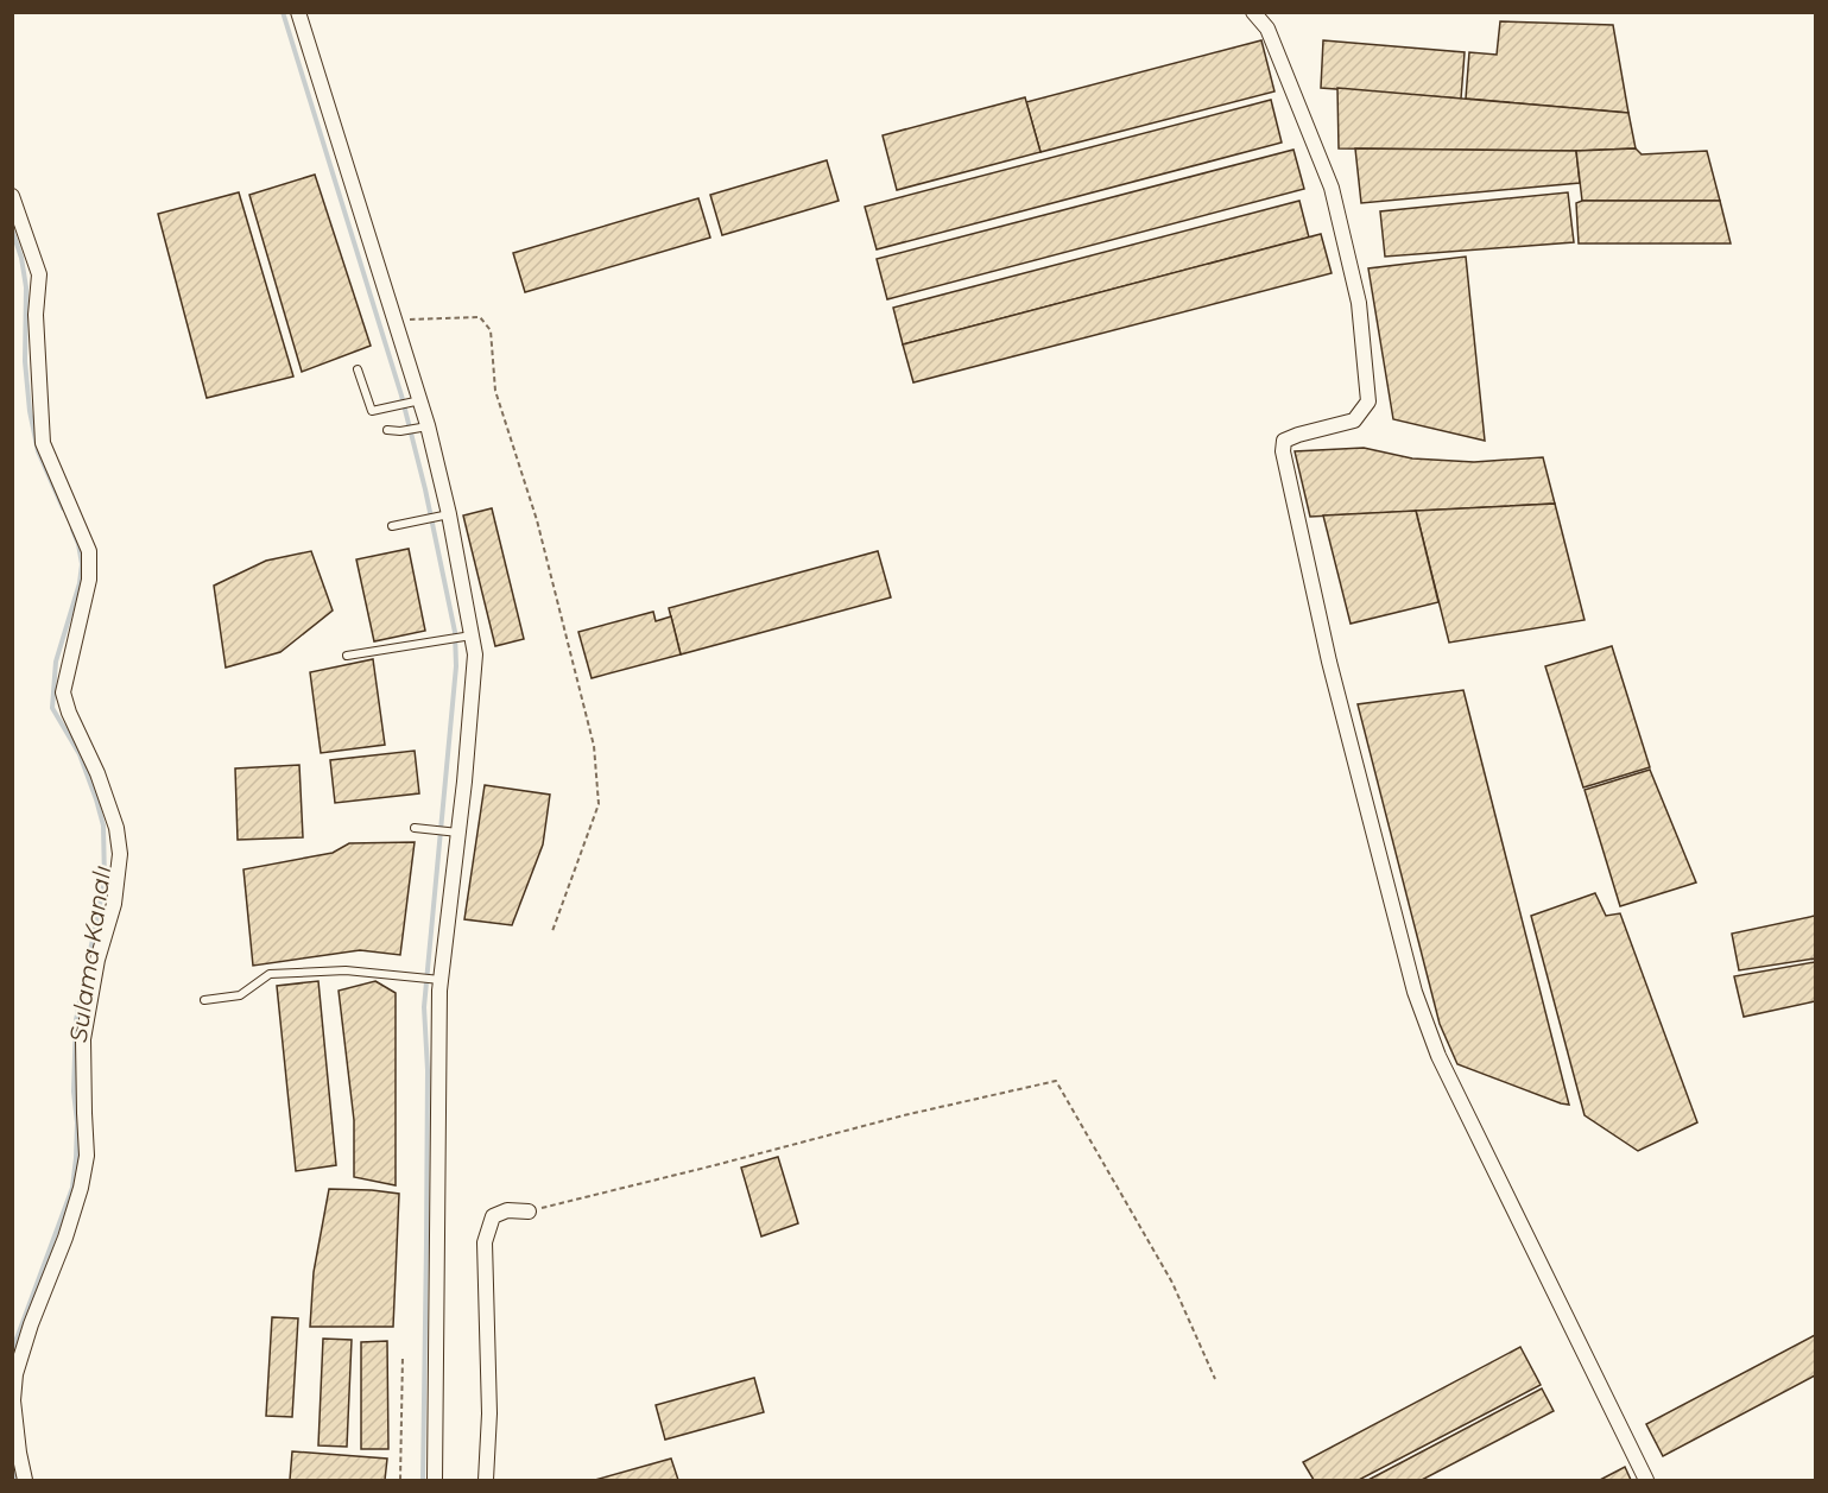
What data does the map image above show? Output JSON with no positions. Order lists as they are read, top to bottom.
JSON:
{
  "water": ["Sulama Kanalı"]
}
